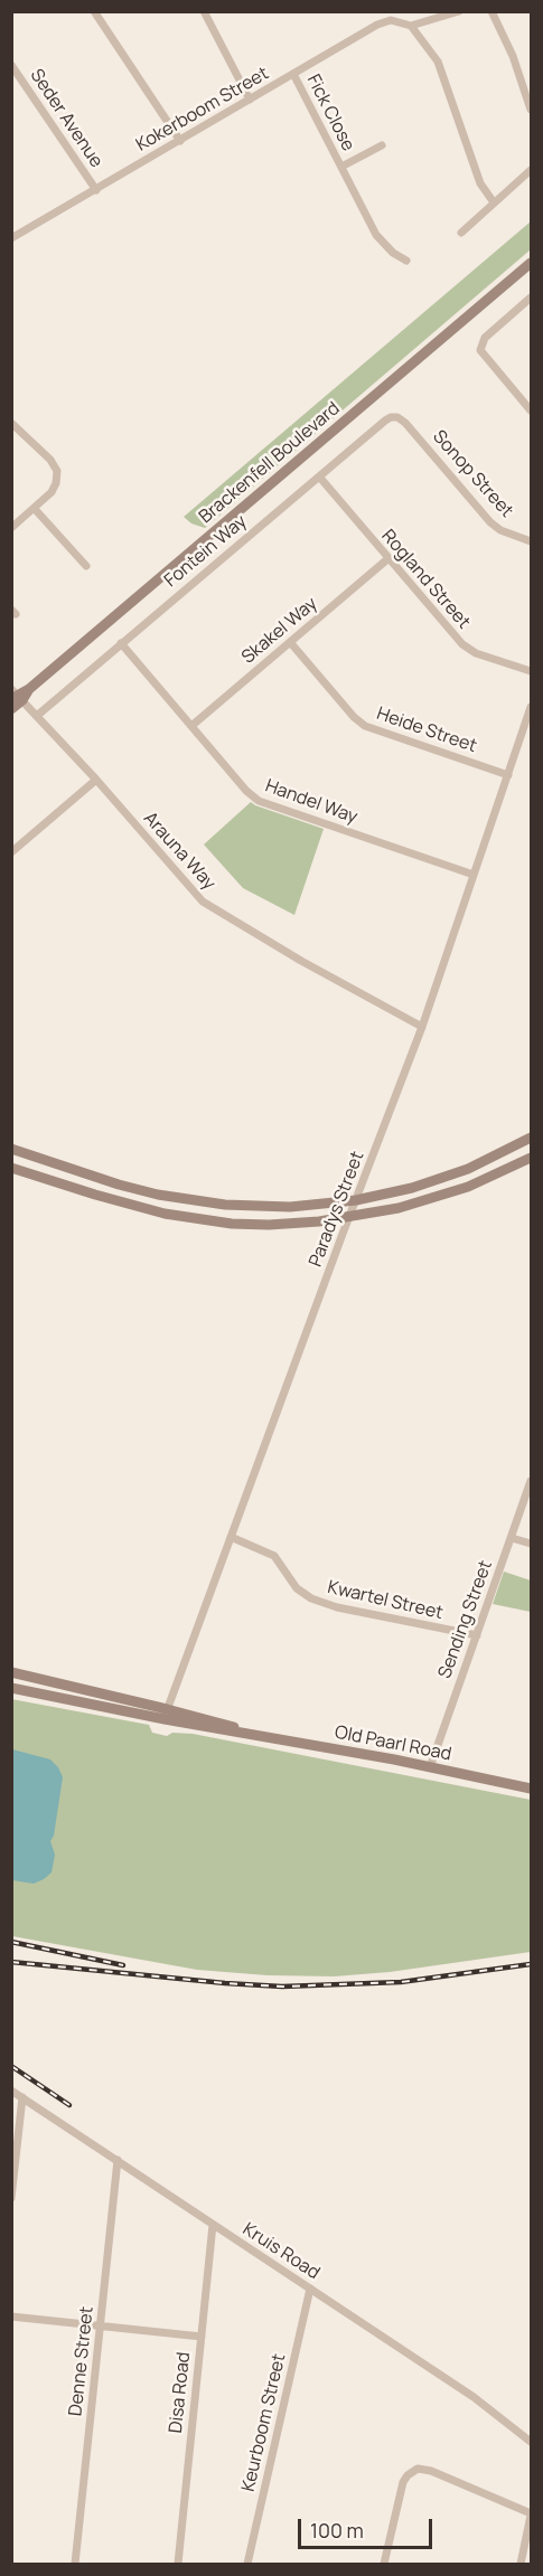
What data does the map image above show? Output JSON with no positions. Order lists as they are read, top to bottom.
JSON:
{
  "streets": {
    "street": [
      "Kokerboom Street",
      "Fick Close",
      "Seder Avenue",
      "Brackenfell Boulevard",
      "Sonop Street",
      "Fontein Way",
      "Rogland Street",
      "Skakel Way",
      "Heide Street",
      "Handel Way",
      "Arauna Way",
      "Paradys Street",
      "Kwartel Street",
      "Sending Street",
      "Old Paarl Road",
      "Kruis Road",
      "Denne Street",
      "Disa Road",
      "Keurboom Street"
    ]
  },
  "crossings": [
    ["Kokerboom Street", "Fick Close"],
    ["Kokerboom Street", "Seder Avenue"],
    ["Brackenfell Boulevard", "Arauna Way"],
    ["Sonop Street", "Fontein Way"],
    ["Fontein Way", "Rogland Street"],
    ["Fontein Way", "Handel Way"],
    ["Fontein Way", "Arauna Way"],
    ["Rogland Street", "Skakel Way"],
    ["Skakel Way", "Heide Street"],
    ["Skakel Way", "Handel Way"],
    ["Heide Street", "Paradys Street"],
    ["Handel Way", "Paradys Street"],
    ["Arauna Way", "Paradys Street"],
    ["Paradys Street", "Kwartel Street"],
    ["Paradys Street", "Old Paarl Road"],
    ["Kwartel Street", "Sending Street"],
    ["Sending Street", "Old Paarl Road"],
    ["Kruis Road", "Denne Street"],
    ["Kruis Road", "Disa Road"],
    ["Kruis Road", "Keurboom Street"]
  ],
  "scale_bar": "100 m"
}
